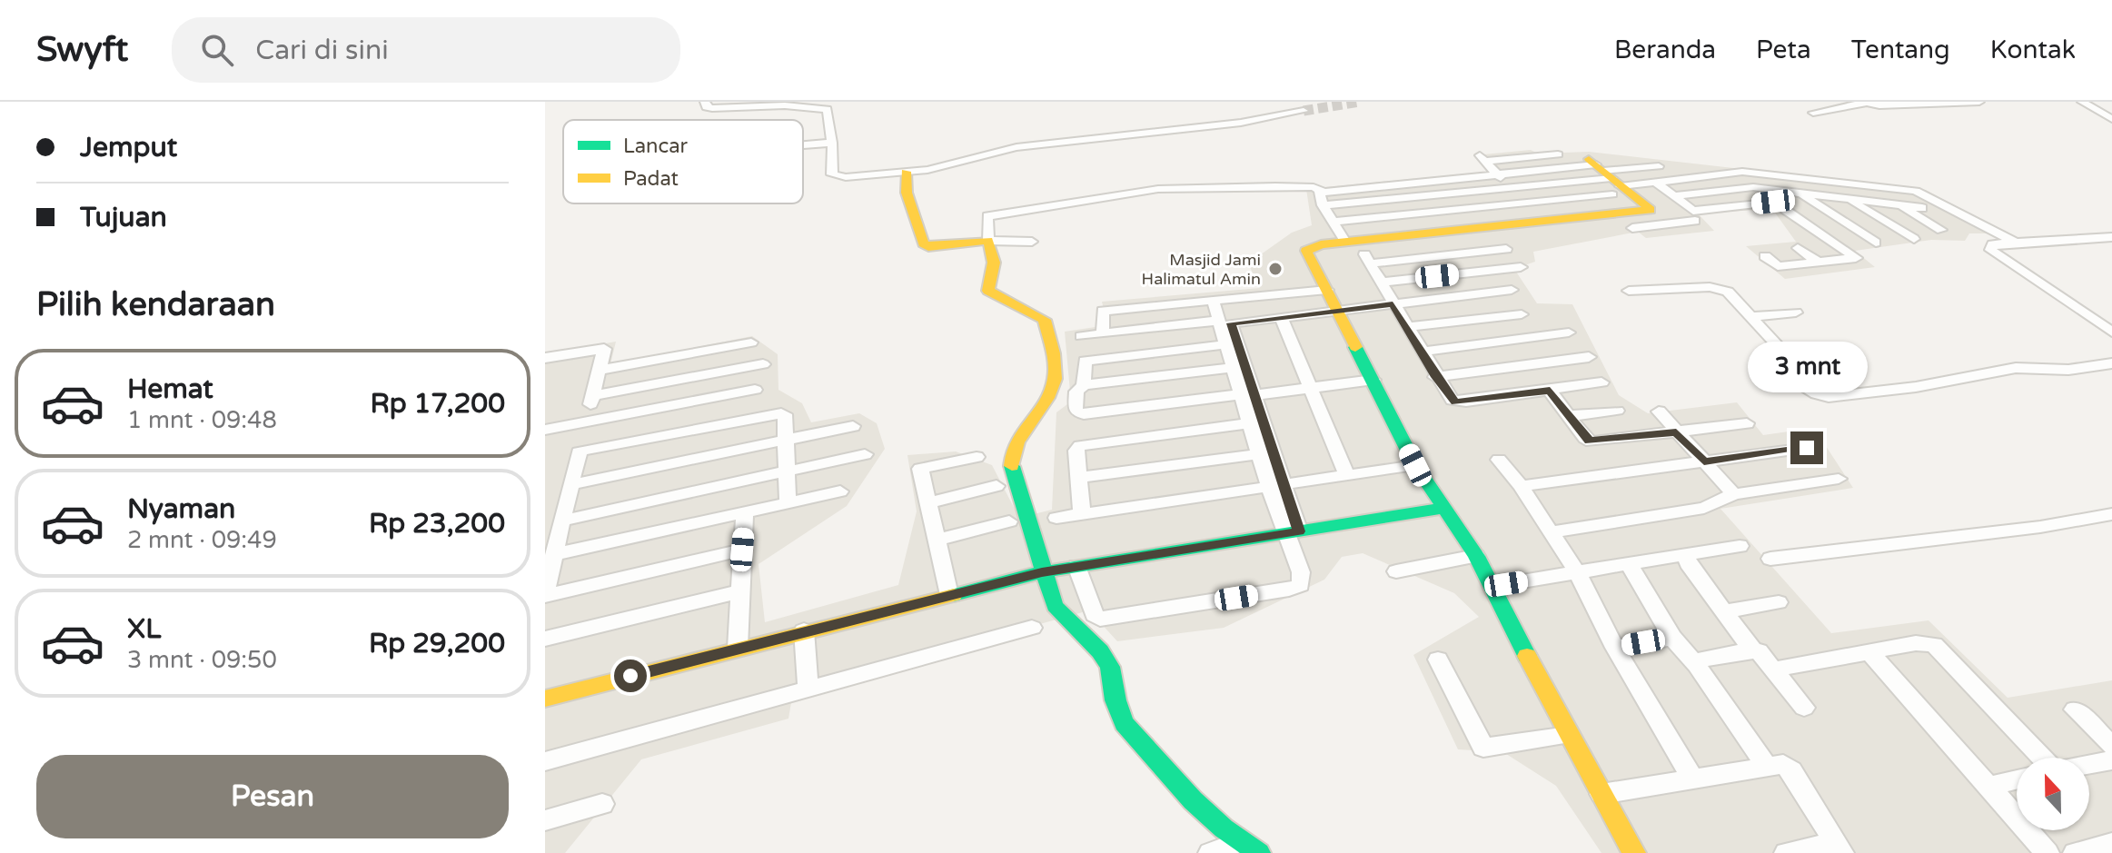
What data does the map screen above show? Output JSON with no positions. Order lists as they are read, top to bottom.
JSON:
{
  "places": ["Masjid Jami Halimatul Amin"],
  "legend": ["Lancar", "Padat"],
  "north": "top",
  "page": {
    "header": "Swyft",
    "search": "Cari di sini",
    "nav": [
      "Beranda",
      "Peta",
      "Tentang",
      "Kontak"
    ],
    "banner": ["Jemput", "Tujuan"],
    "heading": "Pilih kendaraan",
    "bubble": "3 mnt",
    "list": [
      {
        "name": "Hemat",
        "note": "1 mnt · 09:48",
        "value": "Rp 17,200"
      },
      {
        "name": "Nyaman",
        "note": "2 mnt · 09:49",
        "value": "Rp 23,200"
      },
      {
        "name": "XL",
        "note": "3 mnt · 09:50",
        "value": "Rp 29,200"
      }
    ],
    "buttons": "Pesan"
  }
}
